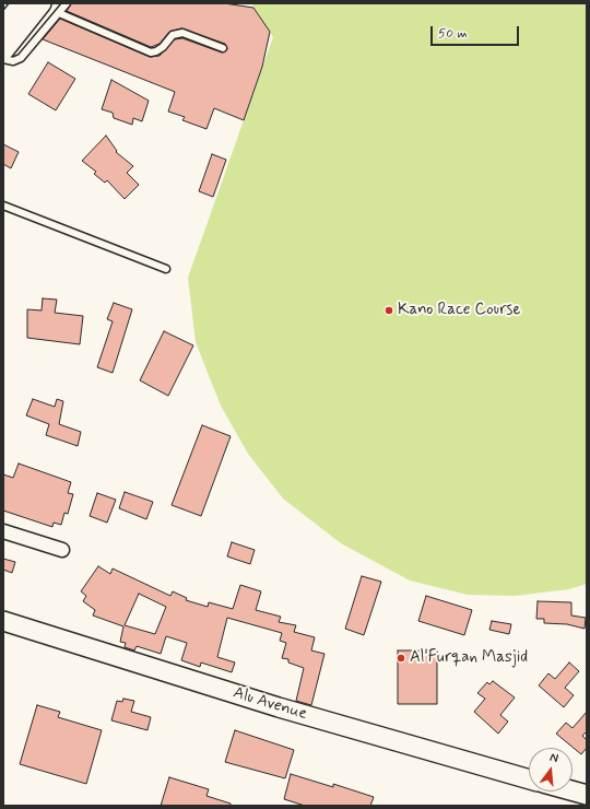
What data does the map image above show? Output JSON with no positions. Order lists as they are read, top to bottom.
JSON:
{
  "streets": {
    "street": ["Alu Avenue"]
  },
  "places": ["Kano Race Course", "Al'Furqan Masjid"],
  "scale_bar": "50 m",
  "north": "top"
}
